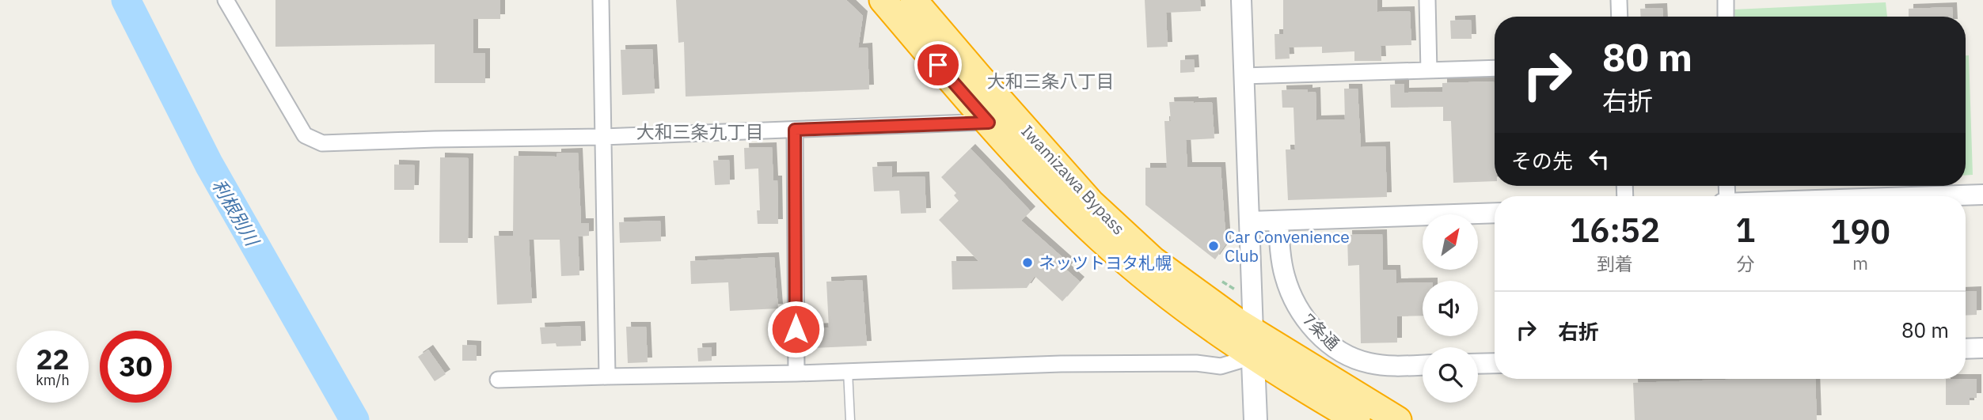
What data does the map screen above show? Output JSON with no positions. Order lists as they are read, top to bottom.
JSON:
{
  "streets": {
    "highway": ["Iwamizawa Bypass"],
    "street": ["7条通"]
  },
  "districts": ["大和三条八丁目", "大和三条九丁目"],
  "water": ["利根別川"],
  "places": ["Car Convenience Club", "ネッツトヨタ札幌"],
  "north": "top right",
  "page": {
    "turn": ["80 m", "右折"],
    "then": "その先",
    "eta": [
      "16:52",
      "到着",
      "1",
      "分",
      "190",
      "m"
    ],
    "list": [
      {
        "name": "右折",
        "value": "80 m"
      }
    ],
    "speed": "22 km/h",
    "limit": "30"
  }
}
